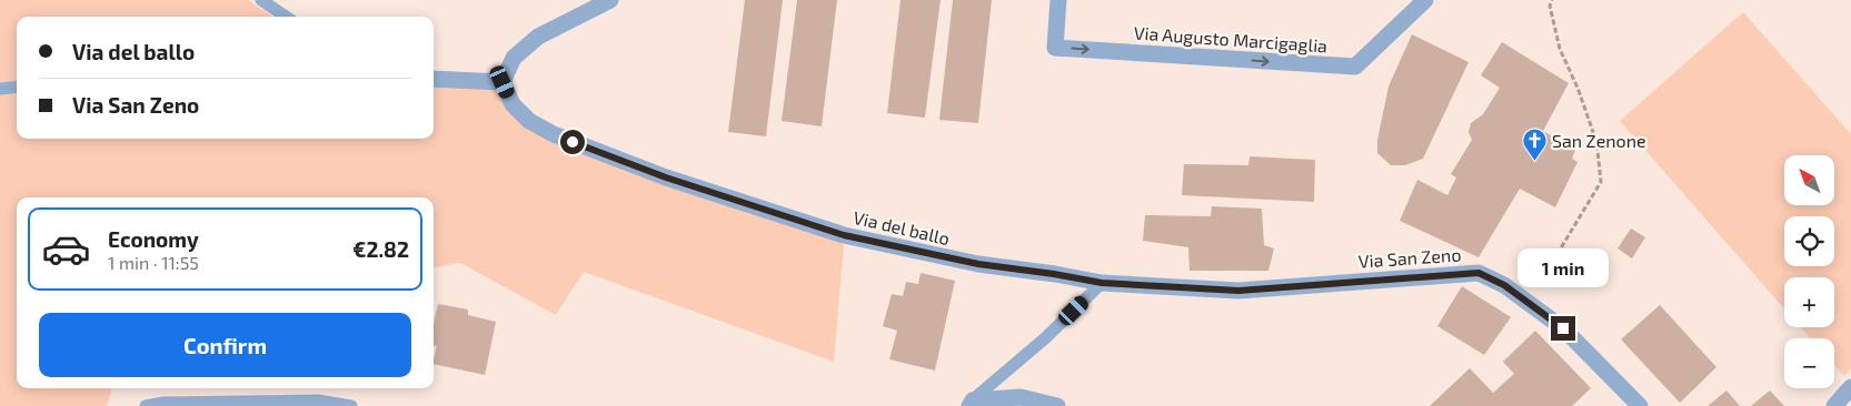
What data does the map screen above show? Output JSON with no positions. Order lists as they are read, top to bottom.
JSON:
{
  "streets": {
    "street": ["Via Augusto Marcigaglia", "Via del ballo", "Via San Zeno"]
  },
  "crossings": [
    ["Via del ballo", "Via San Zeno"]
  ],
  "one_way": ["Via Augusto Marcigaglia"],
  "places": {
    "church": ["San Zenone"]
  },
  "north": "top left",
  "page": {
    "banner": ["Via del ballo", "Via San Zeno"],
    "map_buttons": ["+", "−"],
    "list": [
      {
        "name": "Economy",
        "note": "1 min · 11:55",
        "value": "€2.82"
      }
    ],
    "bubble": "1 min",
    "buttons": "Confirm"
  }
}
